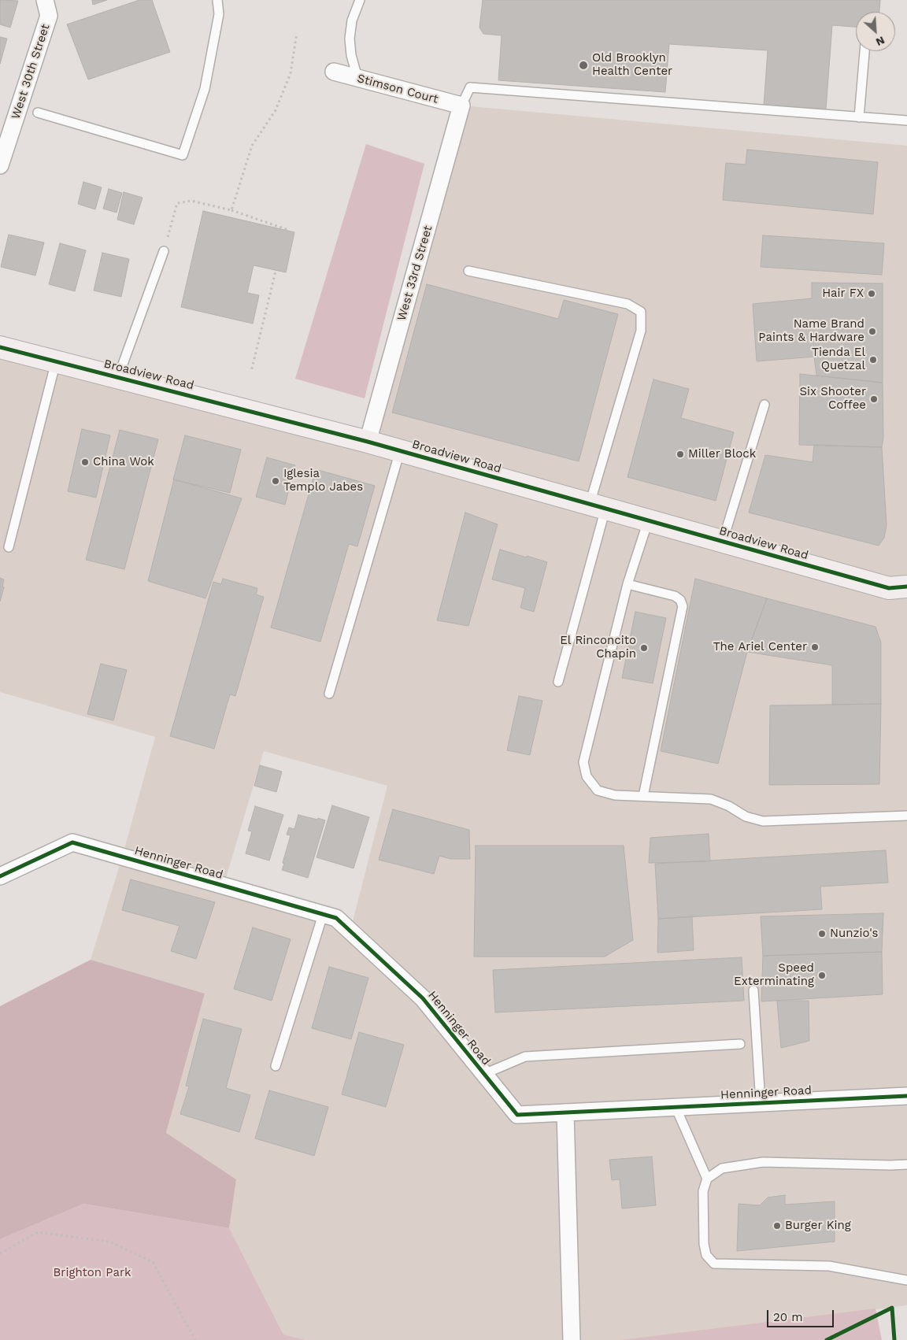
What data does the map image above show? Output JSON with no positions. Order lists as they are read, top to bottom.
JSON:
{
  "streets": {
    "main road": ["Broadview Road"],
    "street": [
      "West 30th Street",
      "Stimson Court",
      "West 33rd Street",
      "Henninger Road"
    ]
  },
  "crossings": [
    ["Stimson Court", "West 33rd Street"],
    ["West 33rd Street", "Broadview Road"]
  ],
  "parks": ["Brighton Park"],
  "places": [
    "Old Brooklyn Health Center",
    "Hair FX",
    "Name Brand Paints & Hardware",
    "Tienda El Quetzal",
    "Six Shooter Coffee",
    "Miller Block",
    "China Wok",
    "Iglesia Templo Jabes",
    "The Ariel Center",
    "El Rinconcito Chapin",
    "Nunzio's",
    "Speed Exterminating",
    "Burger King"
  ],
  "scale_bar": "20 m",
  "north": "bottom right"
}
